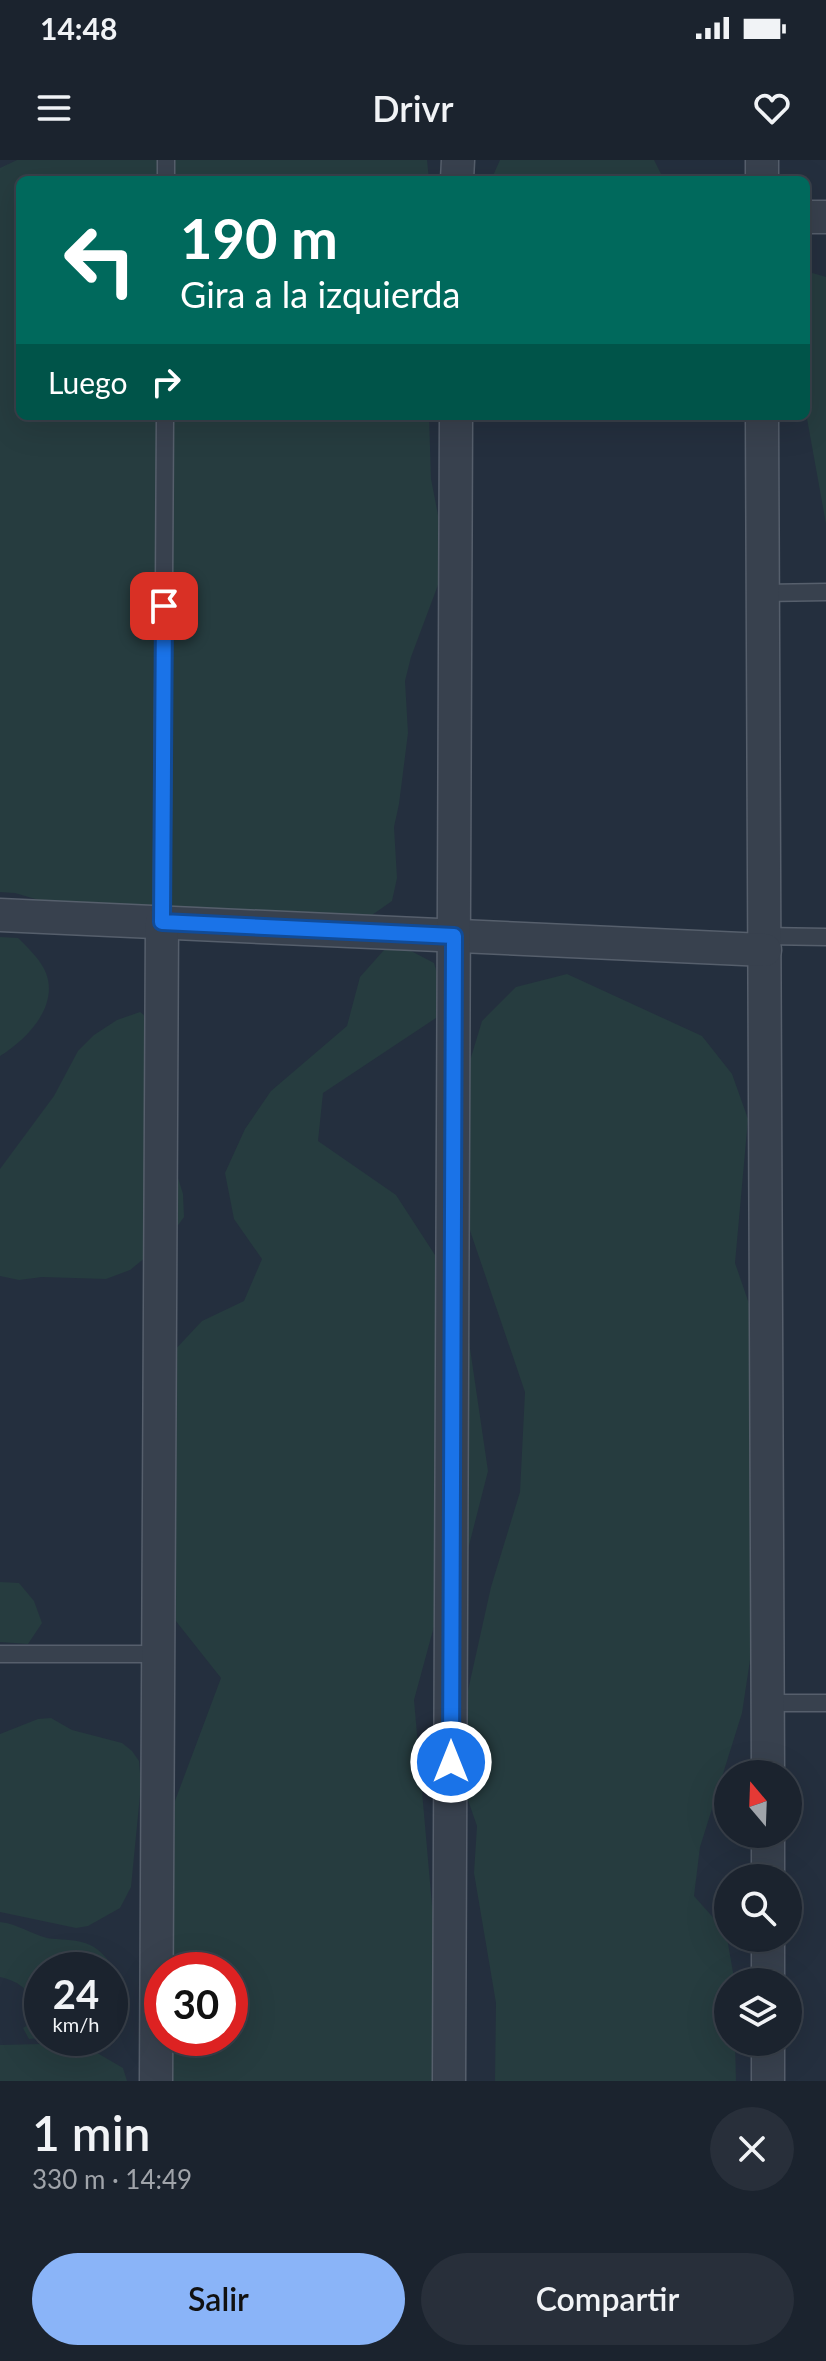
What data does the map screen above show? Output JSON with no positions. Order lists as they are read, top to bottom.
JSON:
{
  "north": "top",
  "page": {
    "status": "14:48",
    "header": "Drivr",
    "turn": ["190 m", "Gira a la izquierda"],
    "then": "Luego",
    "speed": "24 km/h",
    "limit": "30",
    "heading": ["1 min", "330 m · 14:49"],
    "buttons": ["Salir", "Compartir"]
  }
}
